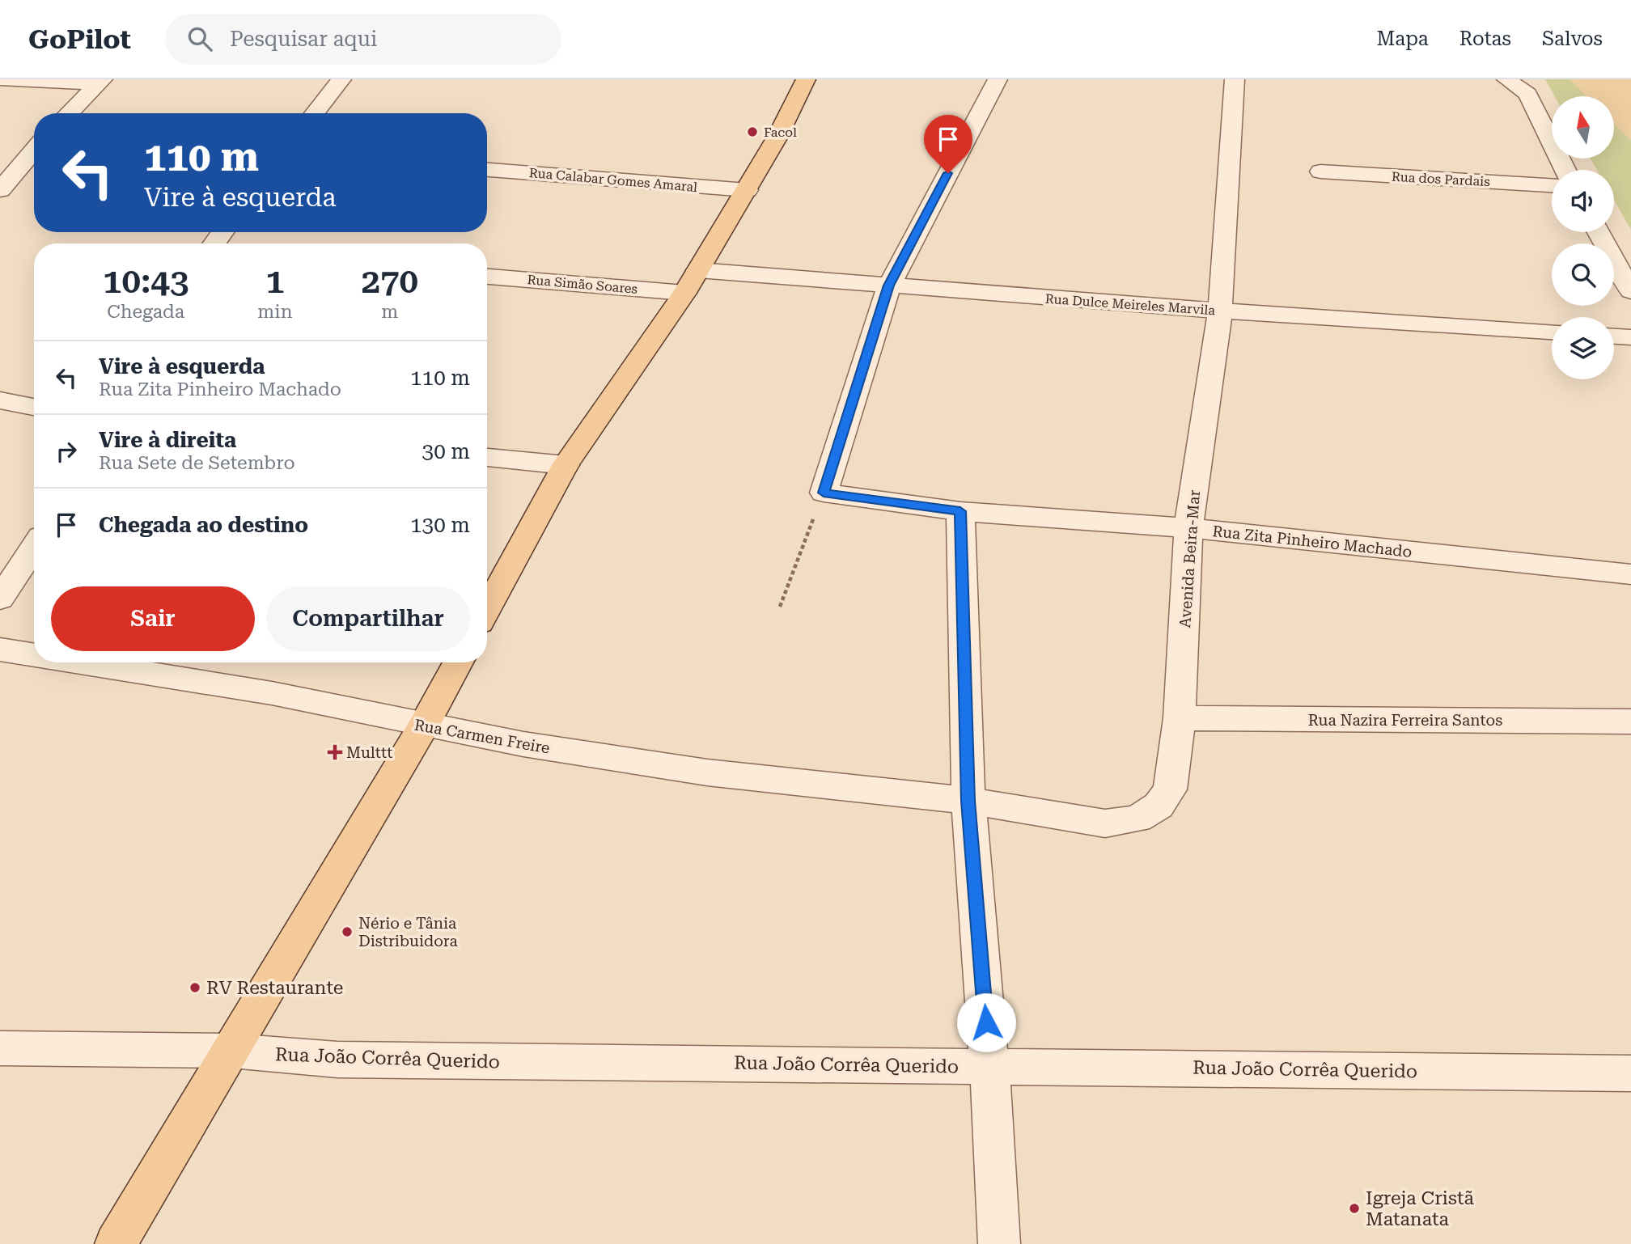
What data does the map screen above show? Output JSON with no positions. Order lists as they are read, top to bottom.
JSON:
{
  "streets": {
    "street": [
      "Rua dos Pardais",
      "Rua Calabar Gomes Amaral",
      "Rua Simão Soares",
      "Rua Dulce Meireles Marvila",
      "Rua Zita Pinheiro Machado",
      "Avenida Beira-Mar",
      "Rua Nazira Ferreira Santos",
      "Rua Carmen Freire",
      "Rua João Corrêa Querido"
    ]
  },
  "crossings": [
    ["Rua Dulce Meireles Marvila", "Avenida Beira-Mar"],
    ["Rua Zita Pinheiro Machado", "Avenida Beira-Mar"],
    ["Avenida Beira-Mar", "Rua Nazira Ferreira Santos"],
    ["Avenida Beira-Mar", "Rua Carmen Freire"]
  ],
  "places": {
    "other": [
      "Facol",
      "Nério e Tânia Distribuidora",
      "RV Restaurante",
      "Igreja Cristã Matanata"
    ],
    "health": ["Multtt"]
  },
  "north": "top",
  "page": {
    "header": "GoPilot",
    "search": "Pesquisar aqui",
    "nav": ["Mapa", "Rotas", "Salvos"],
    "turn": ["110 m", "Vire à esquerda"],
    "eta": [
      "10:43",
      "Chegada",
      "1",
      "min",
      "270",
      "m"
    ],
    "list": [
      {
        "name": "Vire à esquerda",
        "note": "Rua Zita Pinheiro Machado",
        "value": "110 m"
      },
      {
        "name": "Vire à direita",
        "note": "Rua Sete de Setembro",
        "value": "30 m"
      },
      {
        "name": "Chegada ao destino",
        "value": "130 m"
      }
    ],
    "buttons": ["Sair", "Compartilhar"]
  }
}
